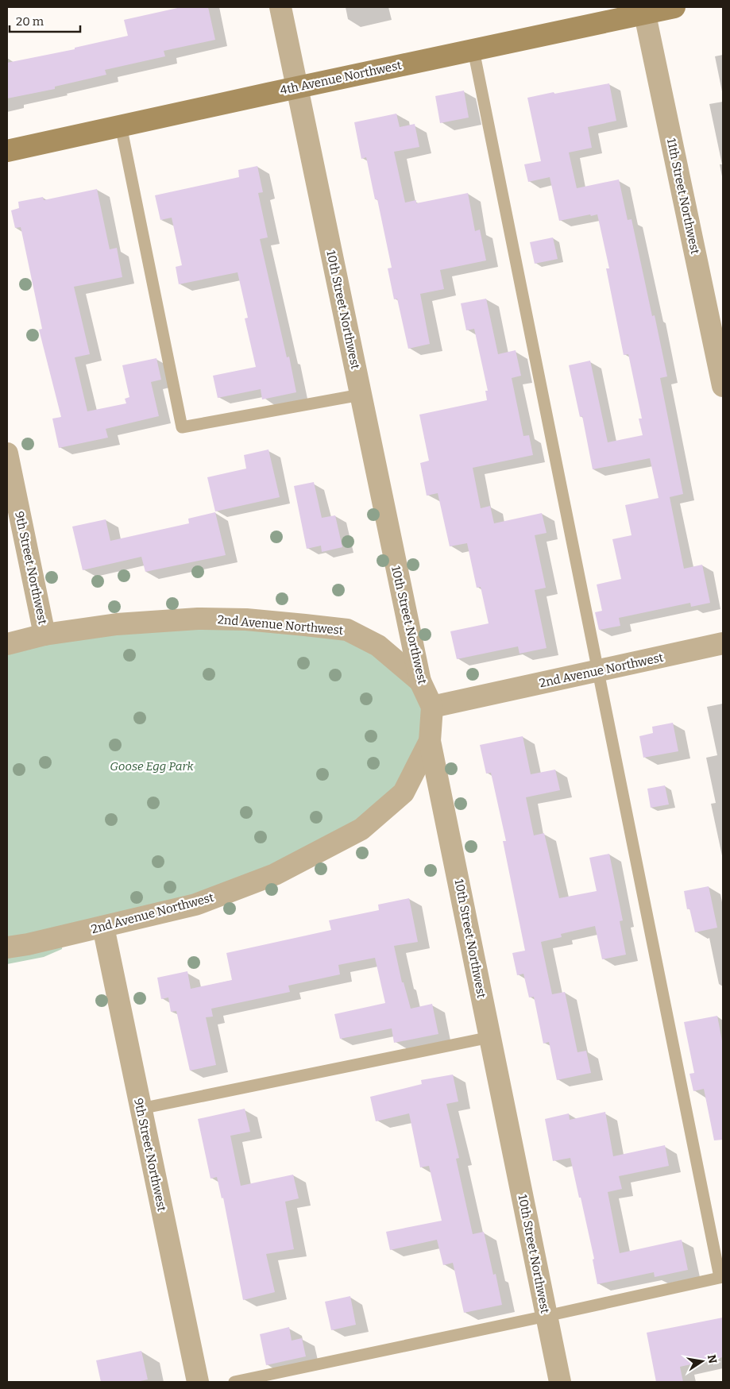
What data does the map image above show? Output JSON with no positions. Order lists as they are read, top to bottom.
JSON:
{
  "streets": {
    "main road": ["4th Avenue Northwest"],
    "street": [
      "11th Street Northwest",
      "10th Street Northwest",
      "9th Street Northwest",
      "2nd Avenue Northwest"
    ]
  },
  "crossings": [
    ["4th Avenue Northwest", "11th Street Northwest"],
    ["4th Avenue Northwest", "10th Street Northwest"],
    ["10th Street Northwest", "2nd Avenue Northwest"],
    ["9th Street Northwest", "2nd Avenue Northwest"]
  ],
  "parks": ["Goose Egg Park"],
  "scale_bar": "20 m",
  "north": "right"
}
